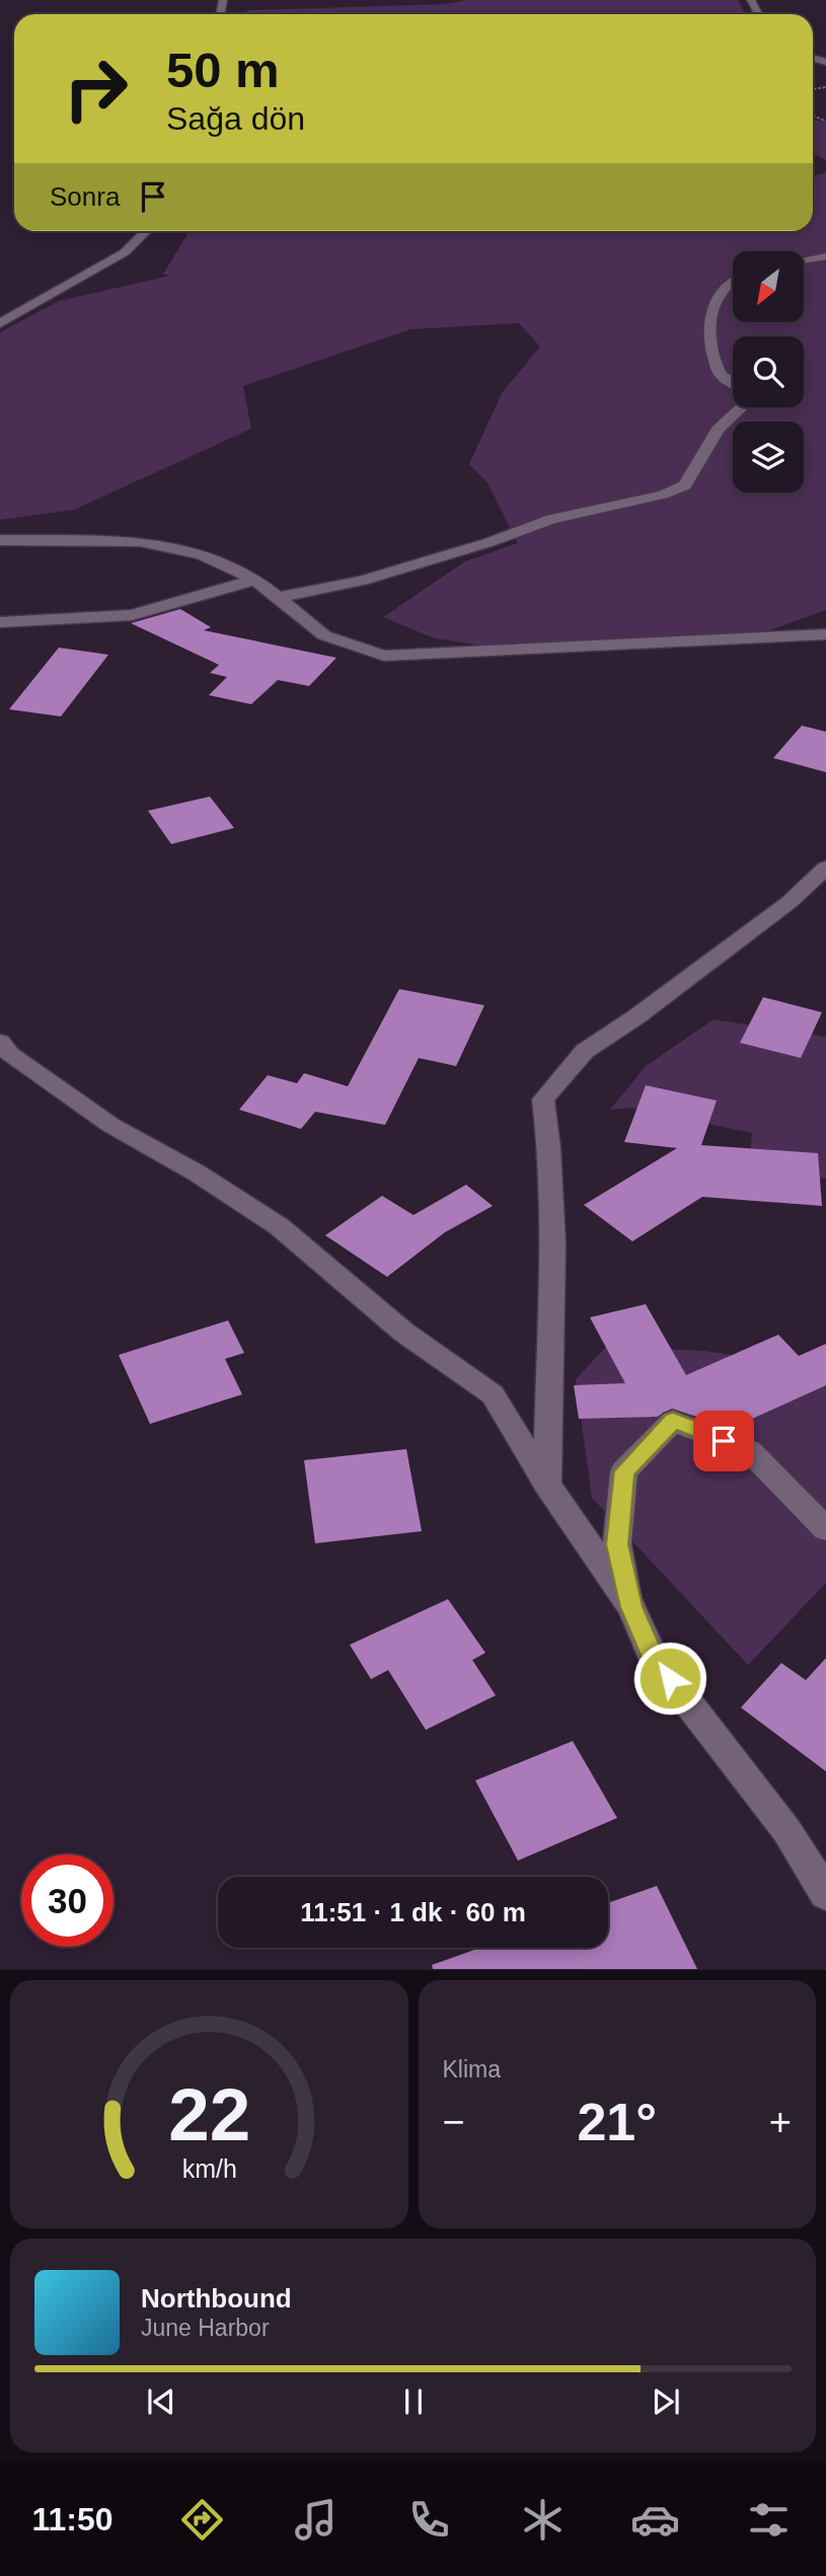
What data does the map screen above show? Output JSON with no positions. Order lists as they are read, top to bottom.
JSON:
{
  "north": "bottom left",
  "page": {
    "turn": ["50 m", "Sağa dön"],
    "then": "Sonra",
    "limit": "30",
    "trip": "11:51 · 1 dk · 60 m",
    "tile": "Klima",
    "heat": ["−", "21°", "+"],
    "song": ["Northbound", "June Harbor"],
    "tabs": "11:50",
    "gauge": ["22", "km/h"]
  }
}
